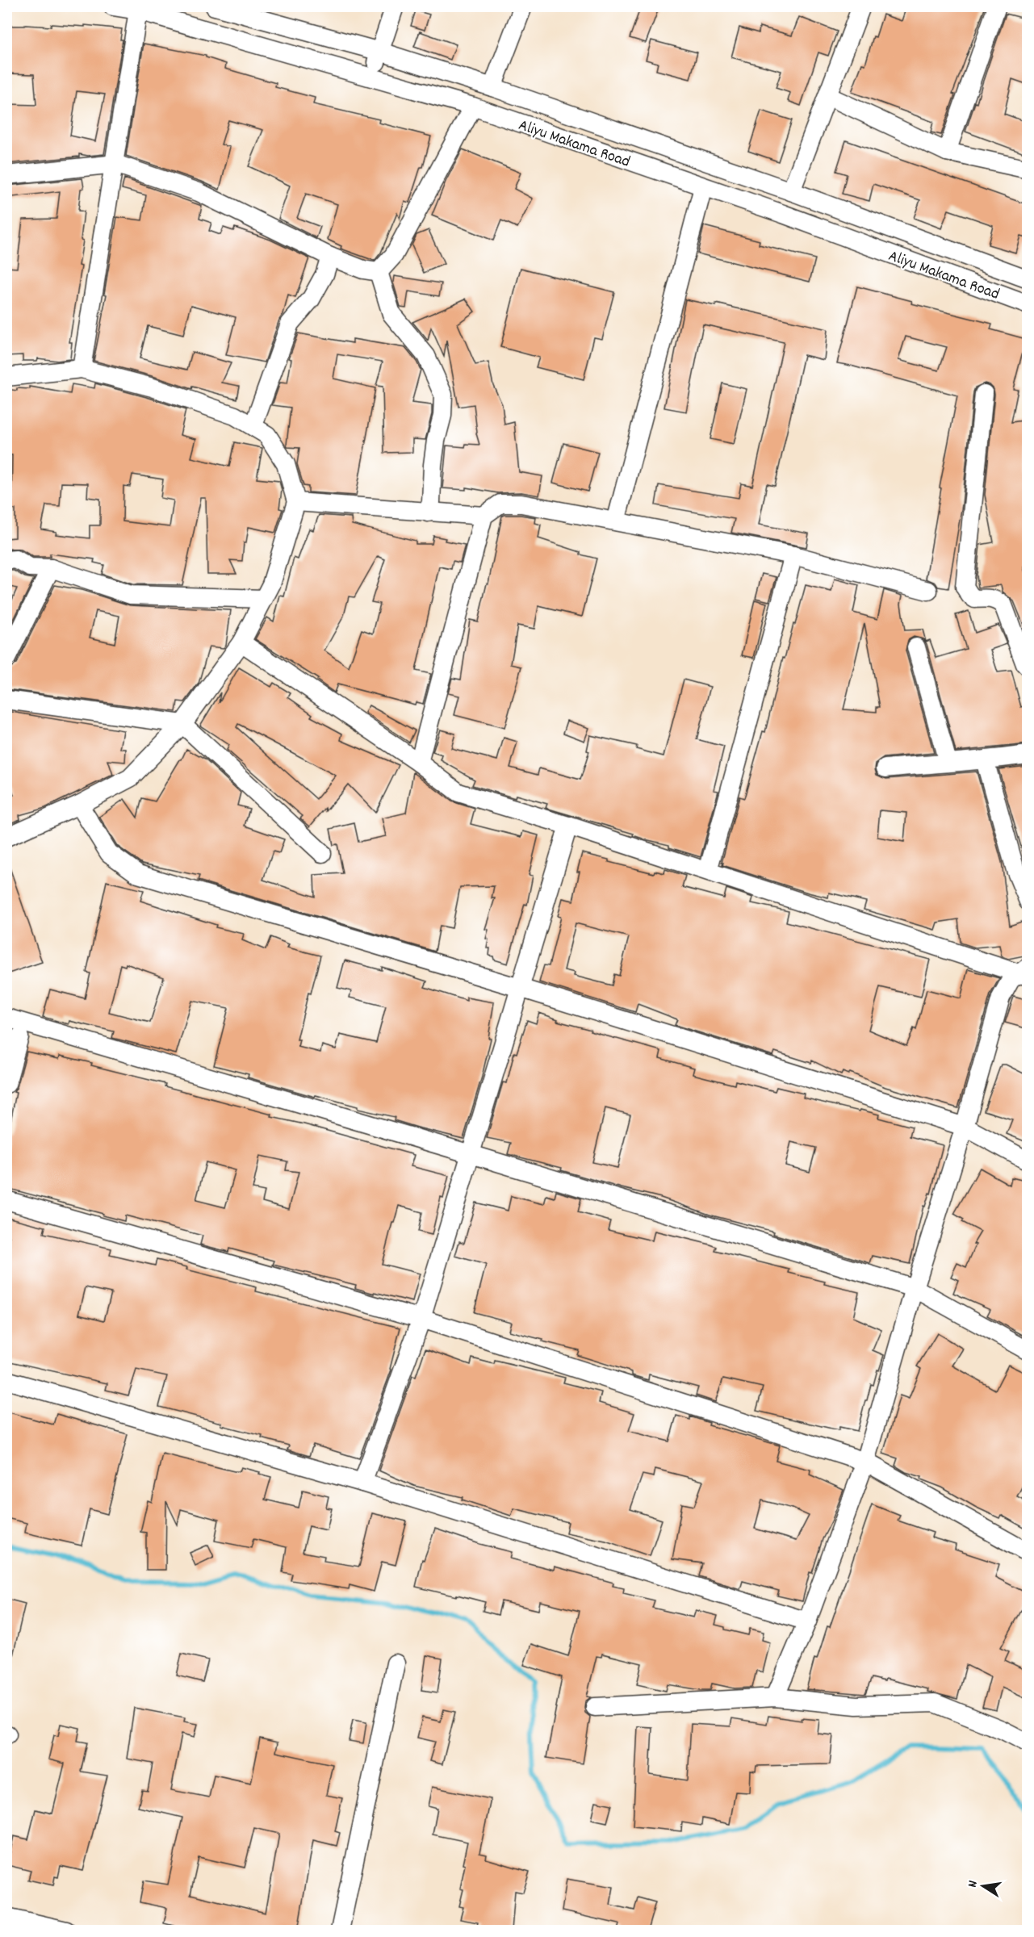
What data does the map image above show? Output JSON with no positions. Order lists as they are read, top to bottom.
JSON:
{
  "streets": {
    "street": ["Aliyu Makama Road"]
  },
  "north": "left"
}
